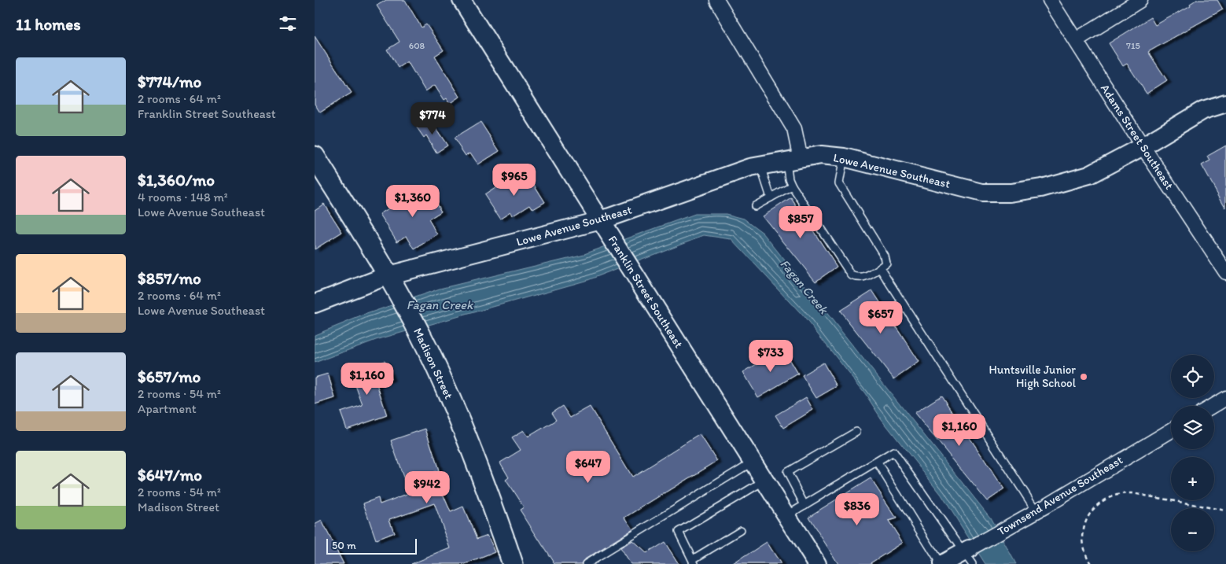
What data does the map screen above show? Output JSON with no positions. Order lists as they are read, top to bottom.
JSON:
{
  "streets": {
    "main road": ["Madison Street"],
    "street": [
      "Adams Street Southeast",
      "Lowe Avenue Southeast",
      "Franklin Street Southeast",
      "Townsend Avenue Southeast"
    ]
  },
  "crossings": [
    ["Adams Street Southeast", "Lowe Avenue Southeast"],
    ["Lowe Avenue Southeast", "Franklin Street Southeast"],
    ["Lowe Avenue Southeast", "Madison Street"]
  ],
  "water": ["Fagan Creek"],
  "places": ["Huntsville Junior High School"],
  "house_numbers": ["608", "715"],
  "scale_bar": "50 m",
  "page": {
    "heading": "11 homes",
    "list": [
      {
        "name": "$774/mo",
        "note": "2 rooms · 64 m² · Franklin Street Southeast"
      },
      {
        "name": "$1,360/mo",
        "note": "4 rooms · 148 m² · Lowe Avenue Southeast"
      },
      {
        "name": "$857/mo",
        "note": "2 rooms · 64 m² · Lowe Avenue Southeast"
      },
      {
        "name": "$657/mo",
        "note": "2 rooms · 54 m² · Apartment"
      },
      {
        "name": "$647/mo",
        "note": "2 rooms · 54 m² · Madison Street"
      }
    ],
    "price": [
      "$774",
      "$965",
      "$1,360",
      "$857",
      "$657",
      "$733",
      "$1,160",
      "$1,160",
      "$647",
      "$942",
      "$836"
    ],
    "map_buttons": ["+", "−"],
    "scale": "50 m"
  }
}
